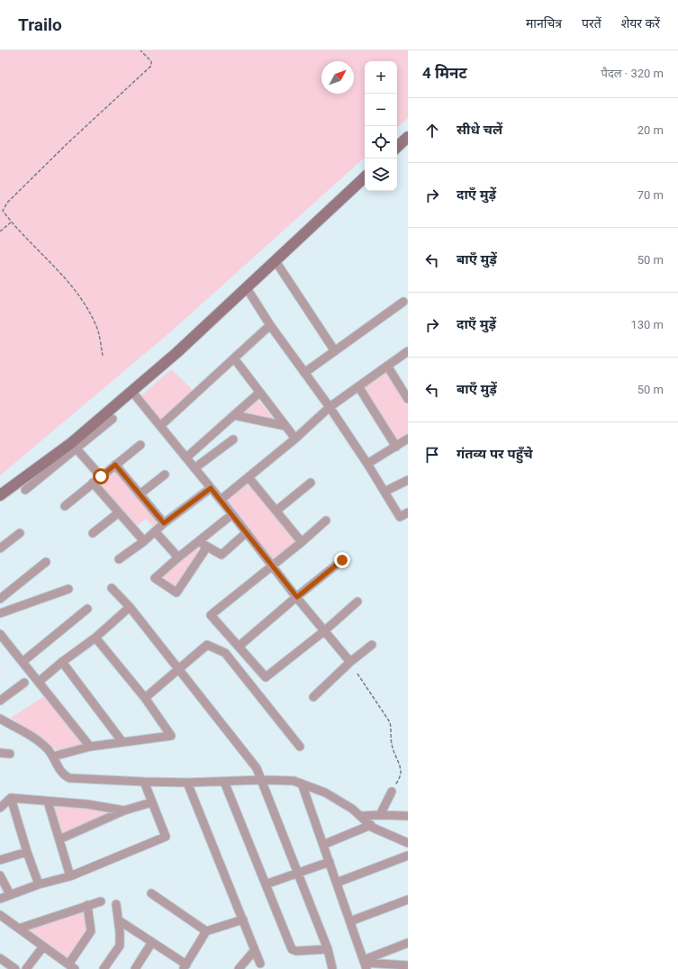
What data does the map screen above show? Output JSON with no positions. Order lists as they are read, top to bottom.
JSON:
{
  "north": "top right",
  "page": {
    "header": "Trailo",
    "nav": ["मानचित्र", "परतें", "शेयर करें"],
    "heading": ["4 मिनट", "पैदल · 320 m"],
    "map_buttons": ["+", "−"],
    "list": [
      ["सीधे चलें", "20 m"],
      ["दाएँ मुड़ें", "70 m"],
      ["बाएँ मुड़ें", "50 m"],
      ["दाएँ मुड़ें", "130 m"],
      ["बाएँ मुड़ें", "50 m"],
      "गंतव्य पर पहुँचे"
    ]
  }
}
